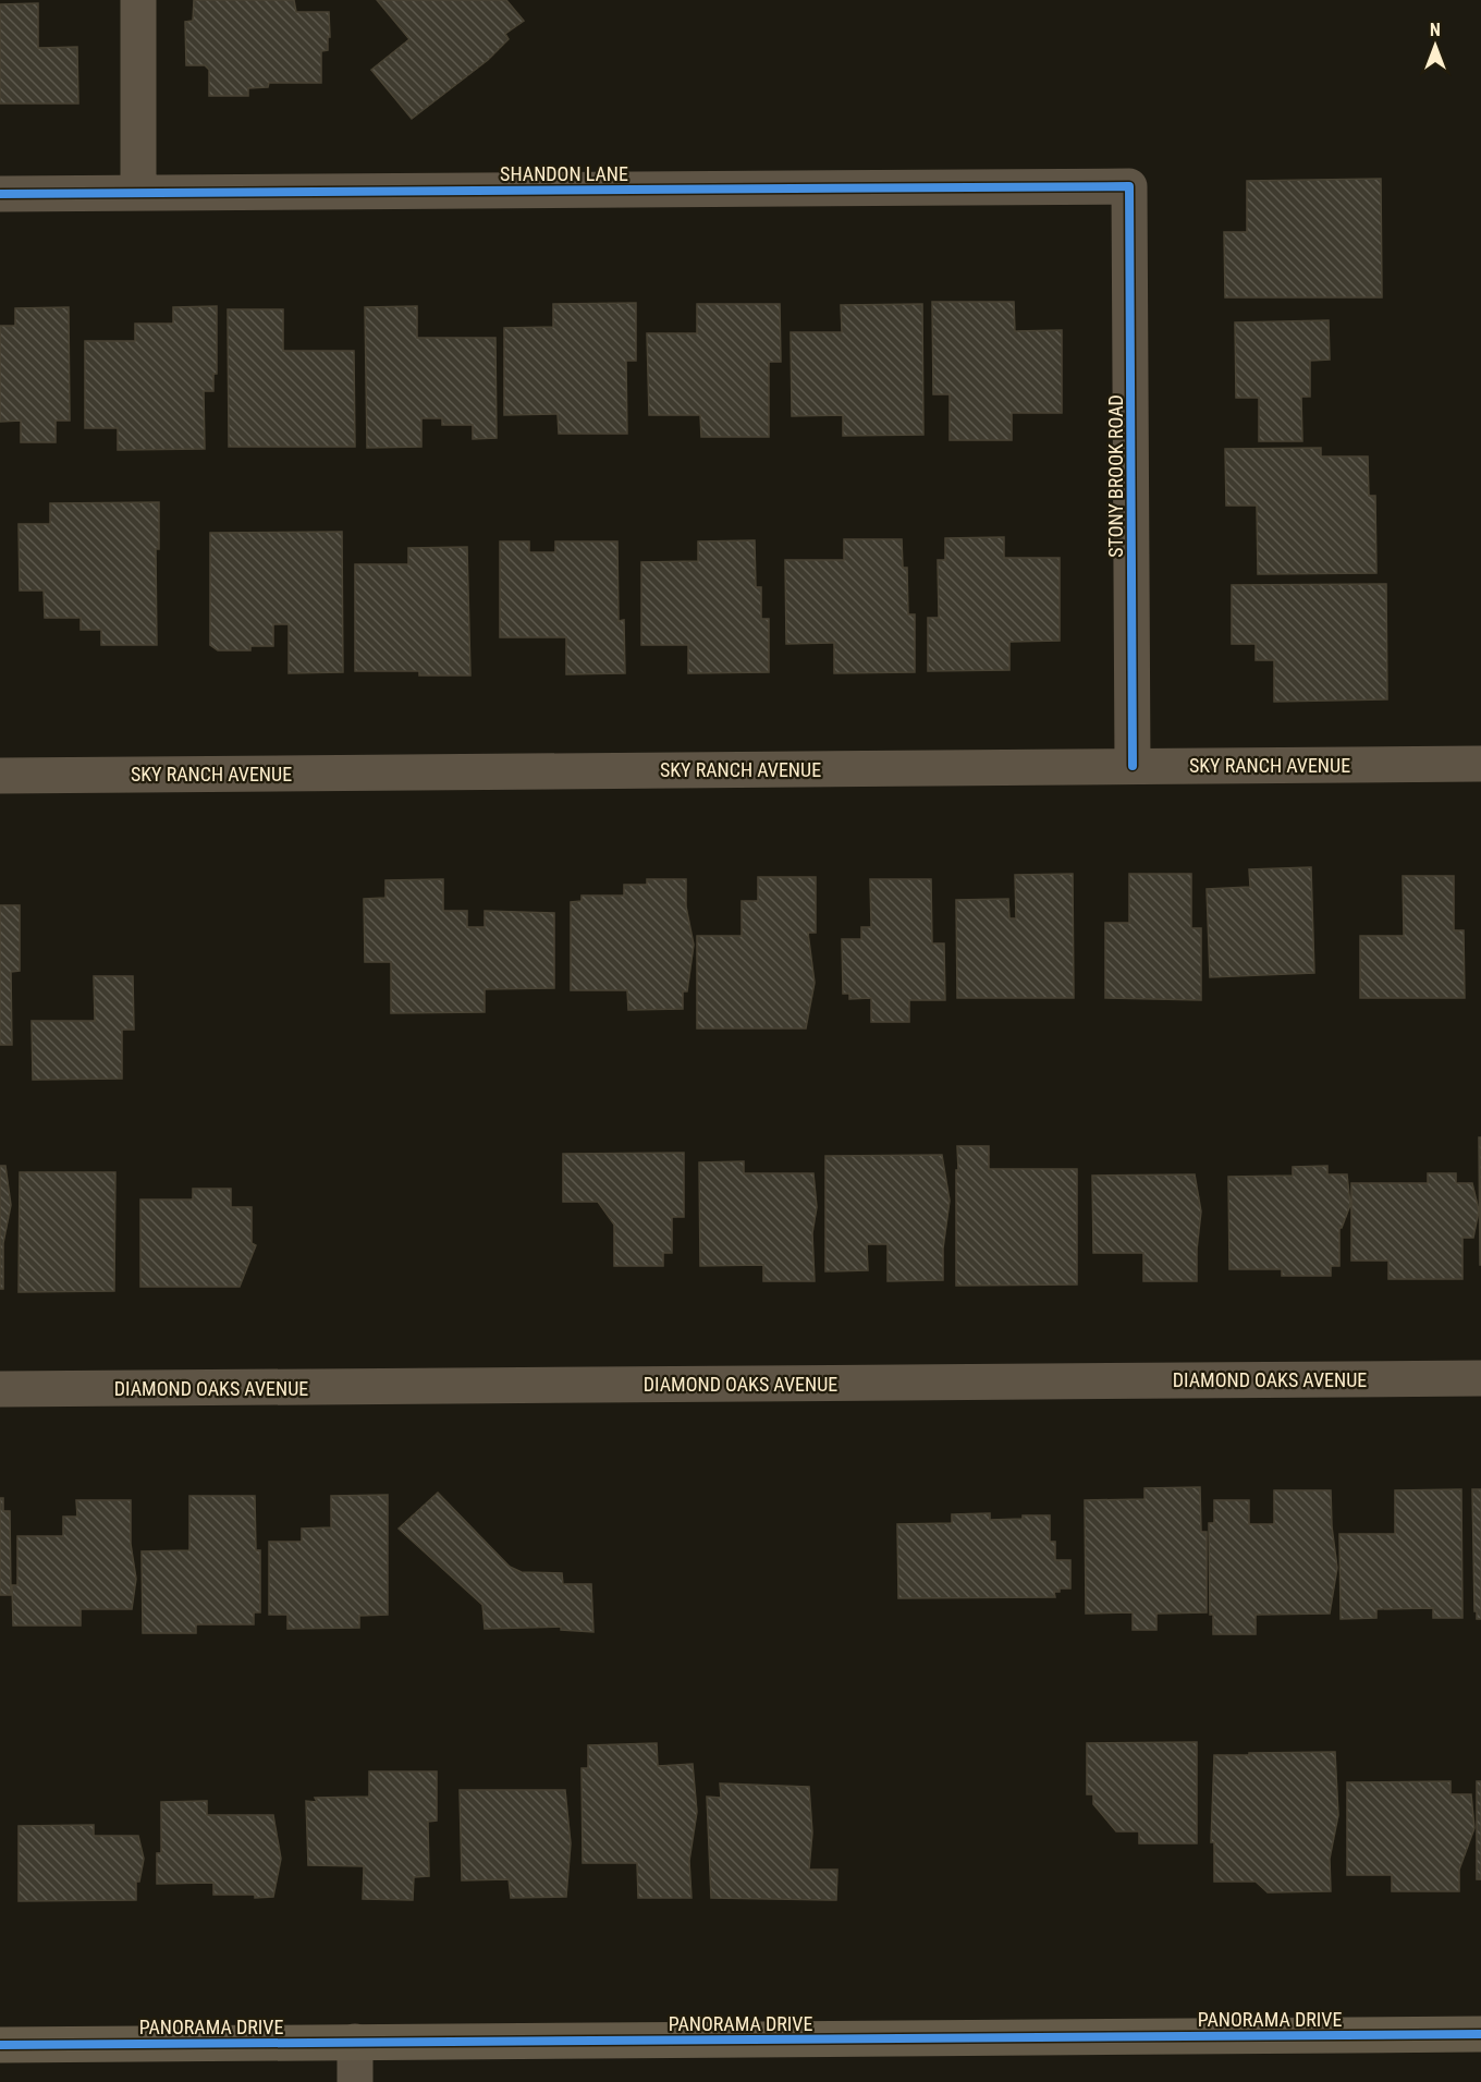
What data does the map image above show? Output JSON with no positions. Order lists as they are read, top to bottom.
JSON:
{
  "streets": {
    "street": [
      "SHANDON LANE",
      "STONY BROOK ROAD",
      "SKY RANCH AVENUE",
      "DIAMOND OAKS AVENUE",
      "PANORAMA DRIVE"
    ]
  },
  "crossings": [
    ["SHANDON LANE", "STONY BROOK ROAD"],
    ["STONY BROOK ROAD", "SKY RANCH AVENUE"]
  ],
  "north": "top"
}
